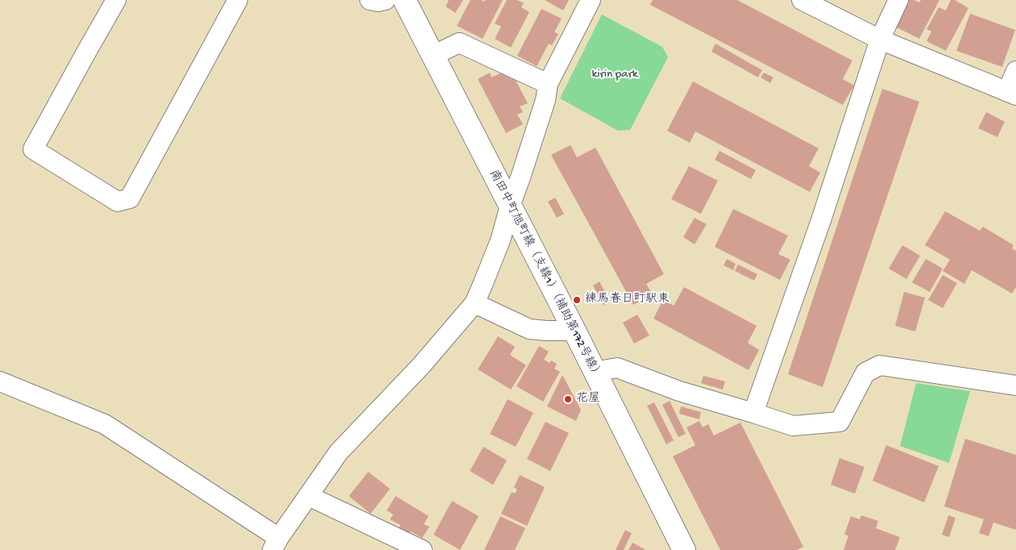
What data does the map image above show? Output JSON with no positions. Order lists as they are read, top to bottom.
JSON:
{
  "streets": {
    "main road": ["南田中町旭町線（支線1）（補助第172号線）"]
  },
  "parks": ["kirin park"],
  "places": ["練馬春日町駅東", "花屋"]
}
